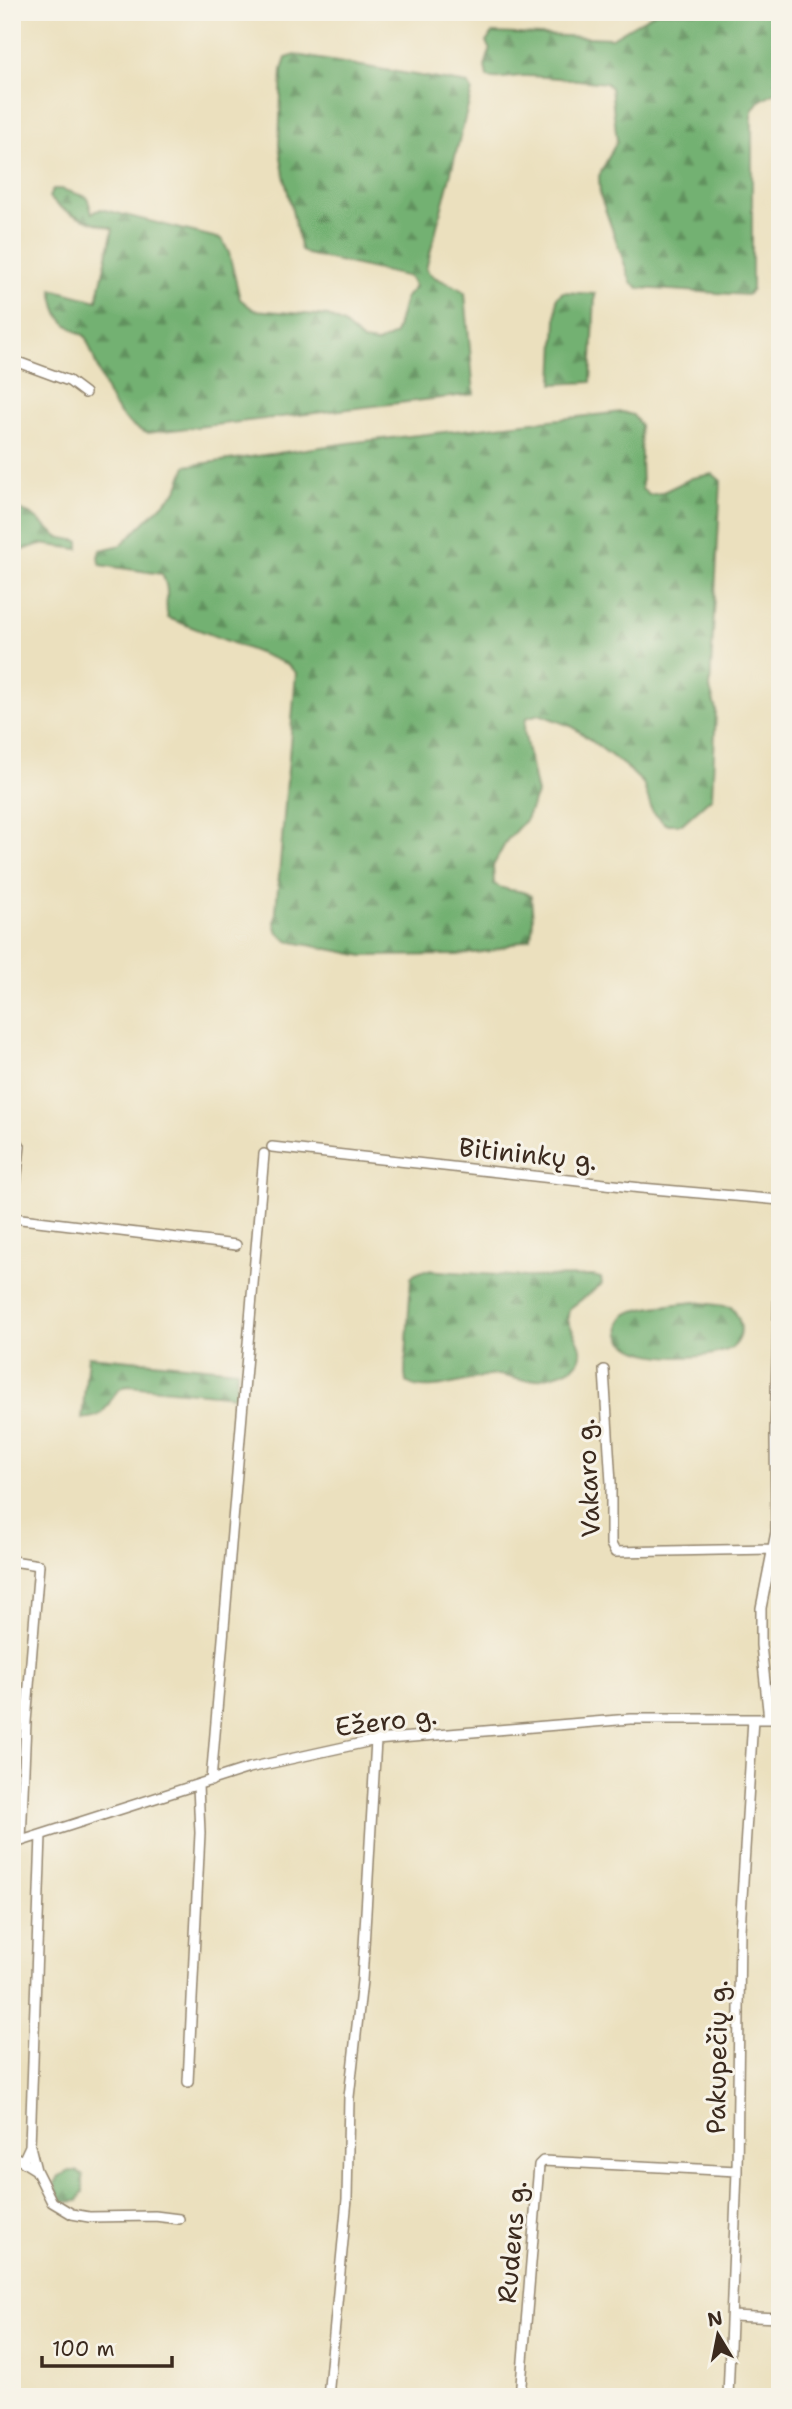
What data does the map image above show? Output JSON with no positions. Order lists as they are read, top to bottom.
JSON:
{
  "streets": {
    "street": [
      "Bitininkų g.",
      "Vakaro g.",
      "Ežero g.",
      "Pakupečių g.",
      "Rudens g."
    ]
  },
  "crossings": [
    ["Ežero g.", "Pakupečių g."],
    ["Pakupečių g.", "Rudens g."]
  ],
  "scale_bar": "100 m",
  "north": "top"
}
